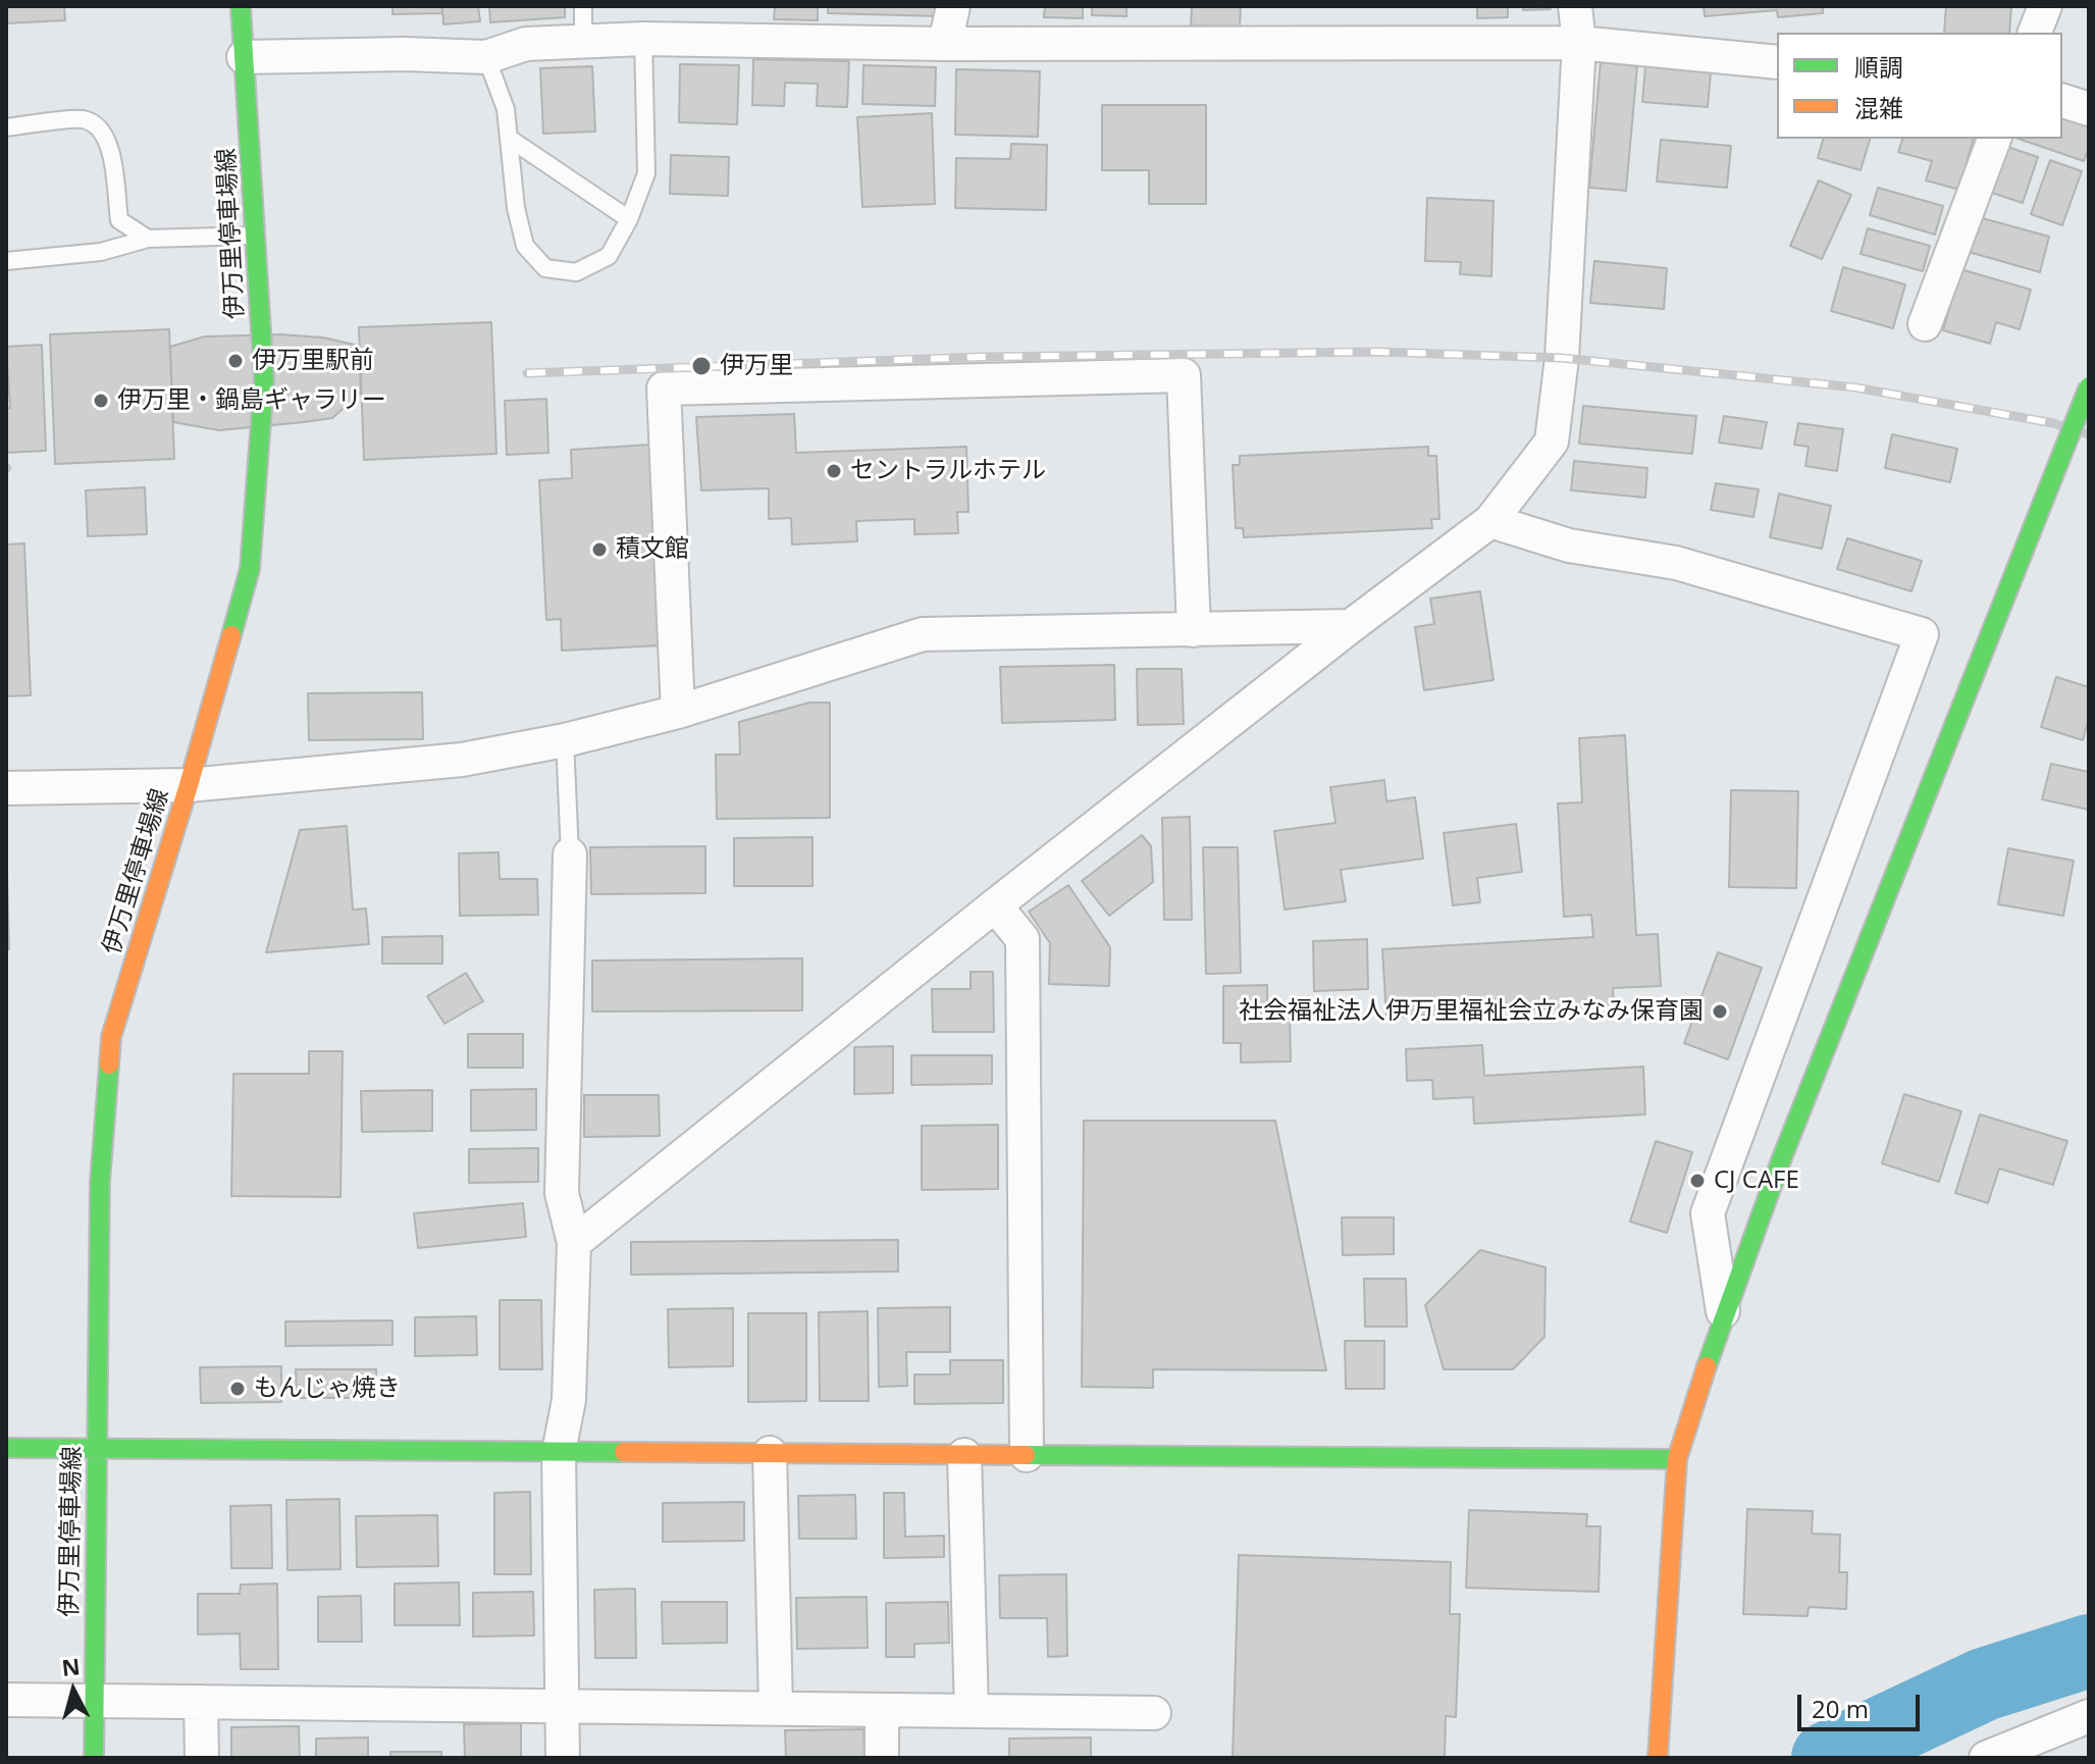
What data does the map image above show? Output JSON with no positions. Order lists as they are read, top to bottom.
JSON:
{
  "streets": {
    "street": ["伊万里停車場線"]
  },
  "places": [
    "伊万里駅前",
    "伊万里",
    "伊万里・鍋島ギャラリー",
    "セントラルホテル",
    "積文館",
    "社会福祉法人伊万里福祉会立みなみ保育園",
    "CJ CAFE",
    "もんじゃ焼き"
  ],
  "legend": ["順調", "混雑"],
  "scale_bar": "20 m",
  "north": "top"
}
